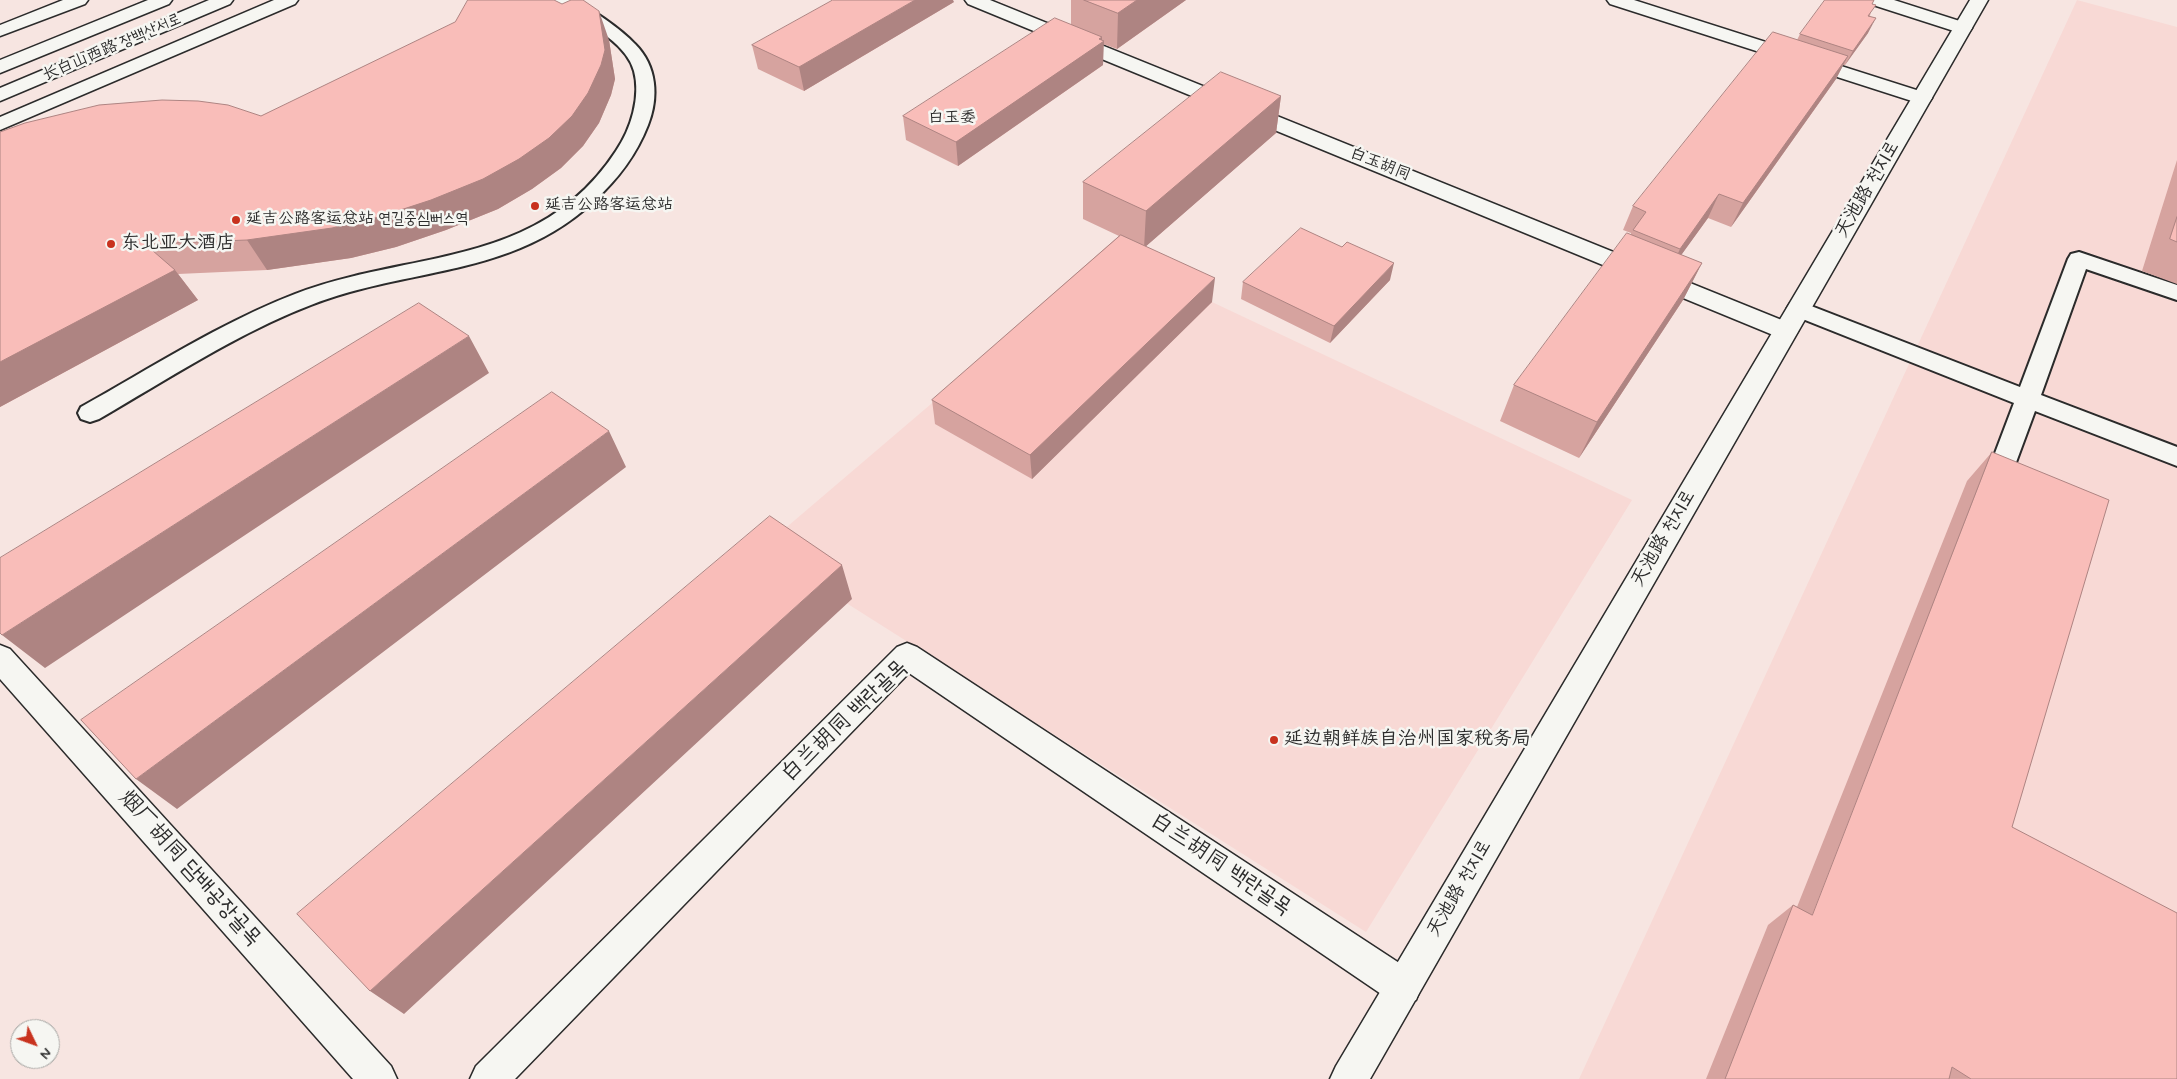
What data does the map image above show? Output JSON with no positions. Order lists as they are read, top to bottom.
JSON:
{
  "streets": {
    "street": [
      "长白山西路 장백산서로",
      "白玉胡同",
      "天池路 천지로",
      "白兰胡同 백란골목",
      "烟厂胡同 담배공장골목"
    ]
  },
  "crossings": [
    ["白玉胡同", "天池路 천지로"],
    ["天池路 천지로", "白兰胡同 백란골목"]
  ],
  "districts": ["白玉委"],
  "places": [
    "延吉公路客运总站",
    "延吉公路客运总站 연길중심뻐스역",
    "东北亚大酒店",
    "延边朝鲜族自治州国家税务局"
  ],
  "north": "bottom right"
}
